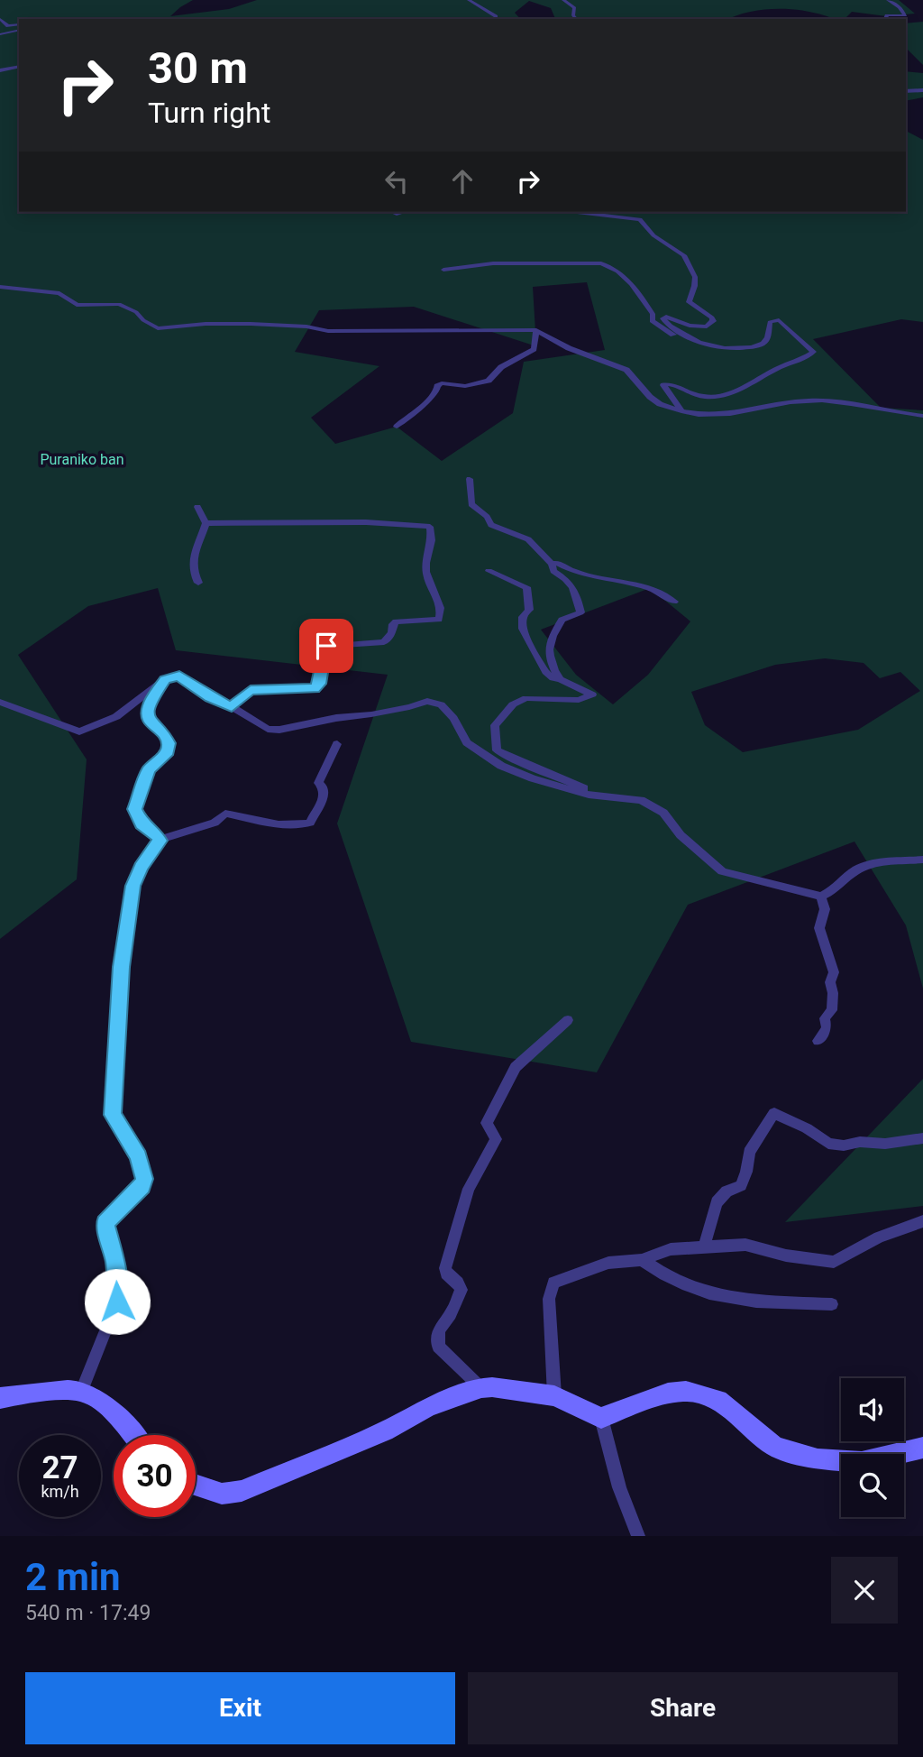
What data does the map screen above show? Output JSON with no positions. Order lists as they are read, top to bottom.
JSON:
{
  "parks": ["Puraniko ban"],
  "page": {
    "turn": ["30 m", "Turn right"],
    "speed": "27 km/h",
    "limit": "30",
    "heading": ["2 min", "540 m · 17:49"],
    "buttons": ["Exit", "Share"]
  }
}
